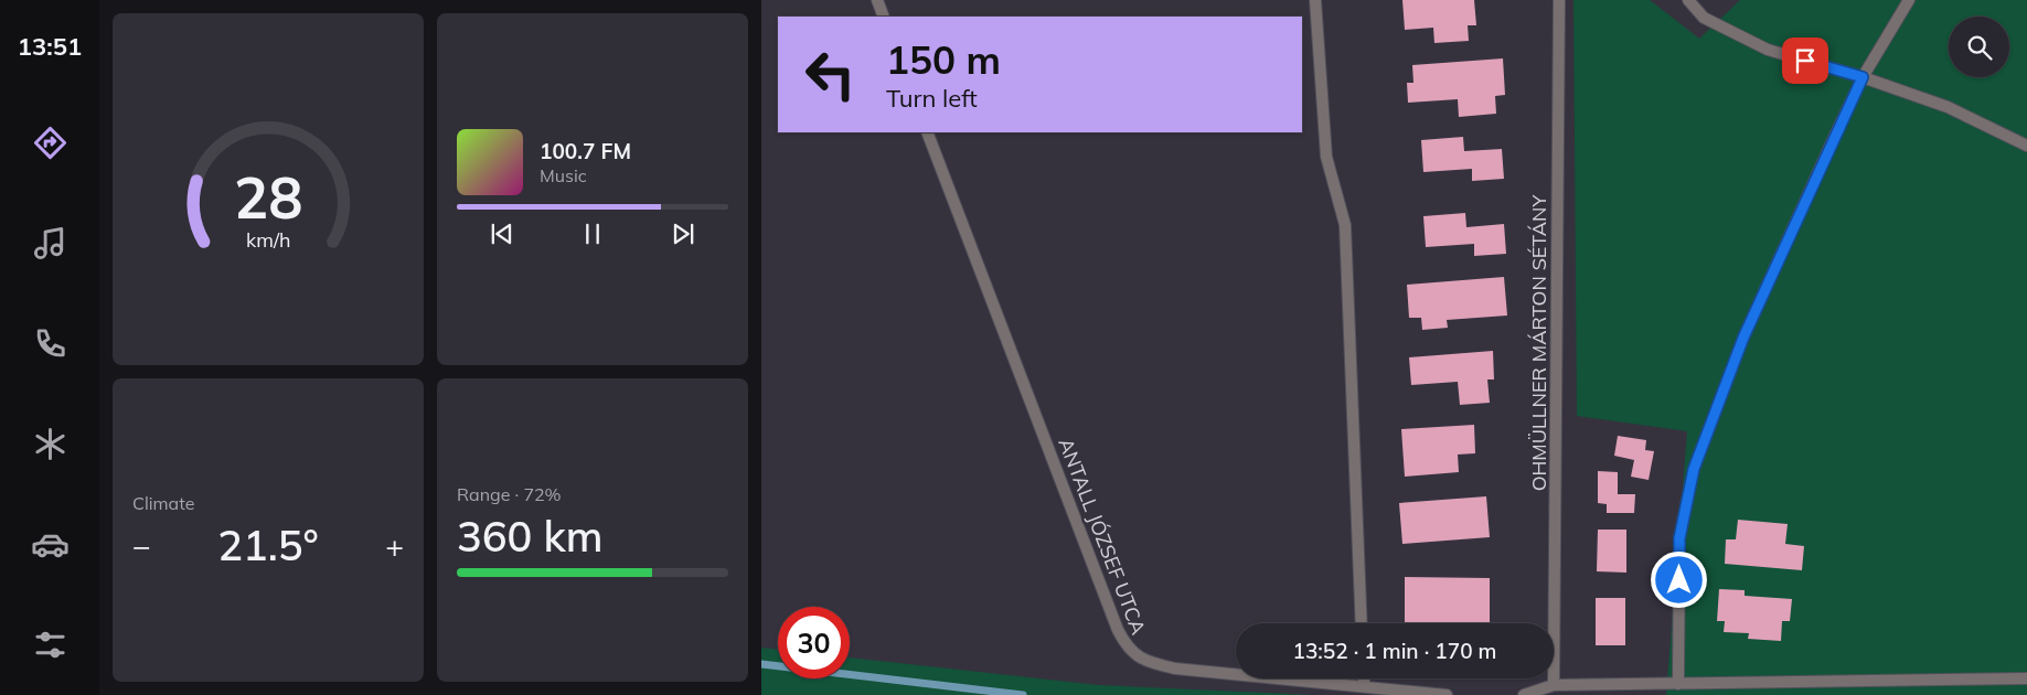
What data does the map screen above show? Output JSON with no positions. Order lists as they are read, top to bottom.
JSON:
{
  "streets": {
    "street": ["OHMÜLLNER MÁRTON SÉTÁNY", "ANTALL JÓZSEF UTCA"]
  },
  "page": {
    "tabs": "13:51",
    "turn": ["150 m", "Turn left"],
    "song": ["100.7 FM", "Music"],
    "tile": [
      "Climate",
      ["Range · 72%", "360 km"]
    ],
    "heat": ["−", "21.5°", "+"],
    "limit": "30",
    "trip": "13:52 · 1 min · 170 m",
    "gauge": ["28", "km/h"]
  }
}
